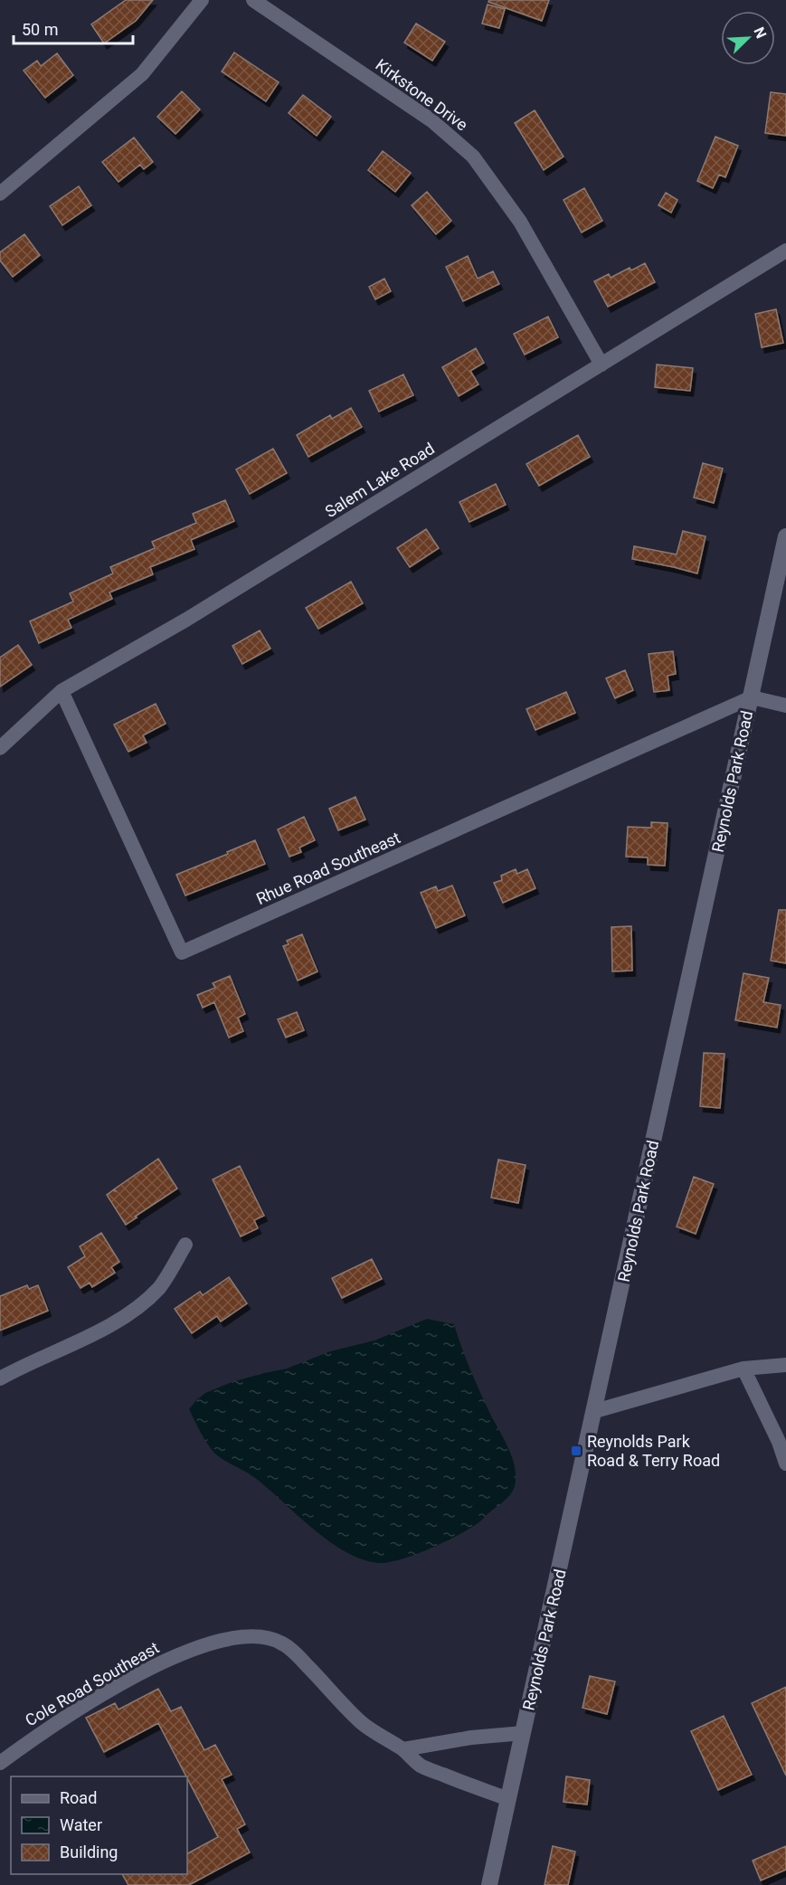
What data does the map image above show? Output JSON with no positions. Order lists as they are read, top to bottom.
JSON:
{
  "streets": {
    "main road": ["Reynolds Park Road"],
    "street": [
      "Kirkstone Drive",
      "Salem Lake Road",
      "Rhue Road Southeast",
      "Cole Road Southeast"
    ]
  },
  "crossings": [
    ["Kirkstone Drive", "Salem Lake Road"],
    ["Salem Lake Road", "Rhue Road Southeast"],
    ["Reynolds Park Road", "Rhue Road Southeast"],
    ["Reynolds Park Road", "Cole Road Southeast"]
  ],
  "places": {
    "transit": ["Reynolds Park Road & Terry Road"]
  },
  "legend": ["Road", "Water", "Building"],
  "scale_bar": "50 m",
  "north": "top right"
}
